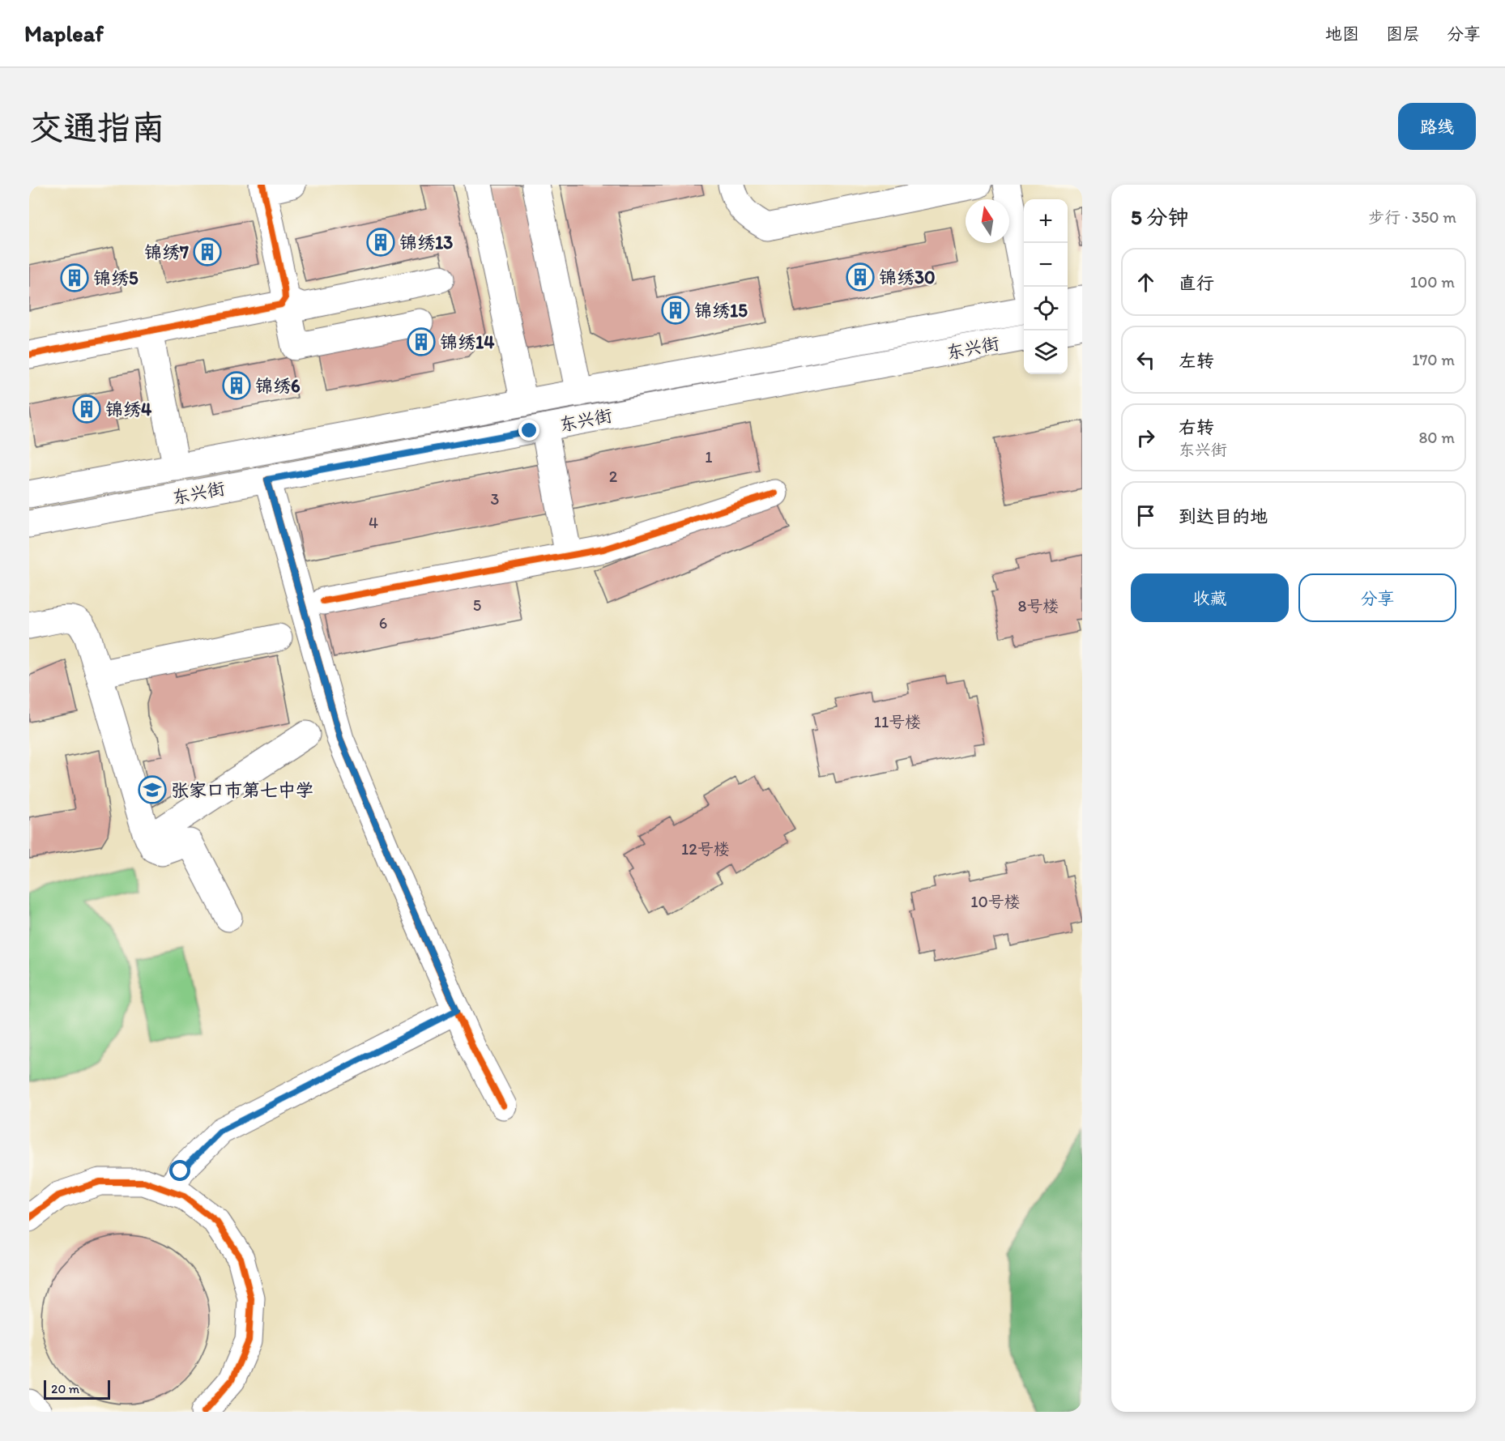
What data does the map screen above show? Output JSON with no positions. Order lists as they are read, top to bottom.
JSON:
{
  "streets": {
    "street": ["东兴街"]
  },
  "places": {
    "building": [
      "锦绣13",
      "锦绣7",
      "锦绣30",
      "锦绣5",
      "锦绣15",
      "锦绣14",
      "锦绣6",
      "锦绣4"
    ],
    "school or university": ["张家口市第七中学"]
  },
  "house_numbers": [
    "1",
    "2",
    "3",
    "4",
    "5",
    "8号楼",
    "6",
    "11号楼",
    "12号楼",
    "10号楼"
  ],
  "scale_bar": "20 m",
  "north": "top",
  "page": {
    "header": "Mapleaf",
    "nav": ["地图", "图层", "分享"],
    "buttons": [
      "路线",
      ["收藏", "分享"]
    ],
    "title": "交通指南",
    "heading": ["5 分钟", "步行 · 350 m"],
    "map_buttons": ["+", "−"],
    "list": [
      ["直行", "100 m"],
      ["左转", "170 m"],
      ["右转", "东兴街", "80 m"],
      "到达目的地"
    ],
    "scale": "20 m"
  }
}
